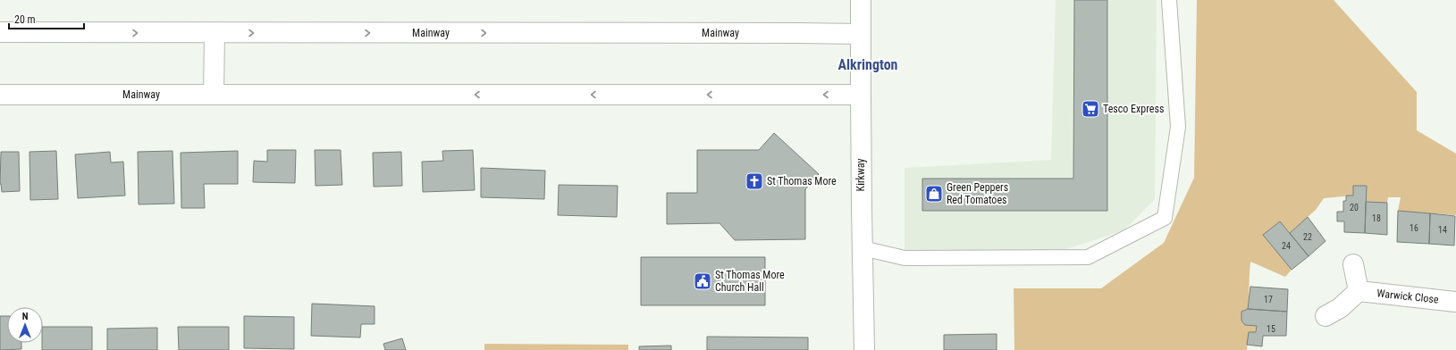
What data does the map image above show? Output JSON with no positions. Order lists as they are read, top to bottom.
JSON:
{
  "streets": {
    "street": ["Mainway", "Kirkway", "Warwick Close"]
  },
  "crossings": [
    ["Mainway", "Kirkway"]
  ],
  "districts": ["Alkrington"],
  "places": {
    "supermarket": ["Tesco Express"],
    "church": ["St Thomas More"],
    "shop": ["Green Peppers Red Tomatoes"],
    "public building": ["St Thomas More Church Hall"]
  },
  "house_numbers": [
    "20",
    "18",
    "16",
    "14",
    "22",
    "24",
    "17",
    "15"
  ],
  "scale_bar": "20 m",
  "north": "top"
}
